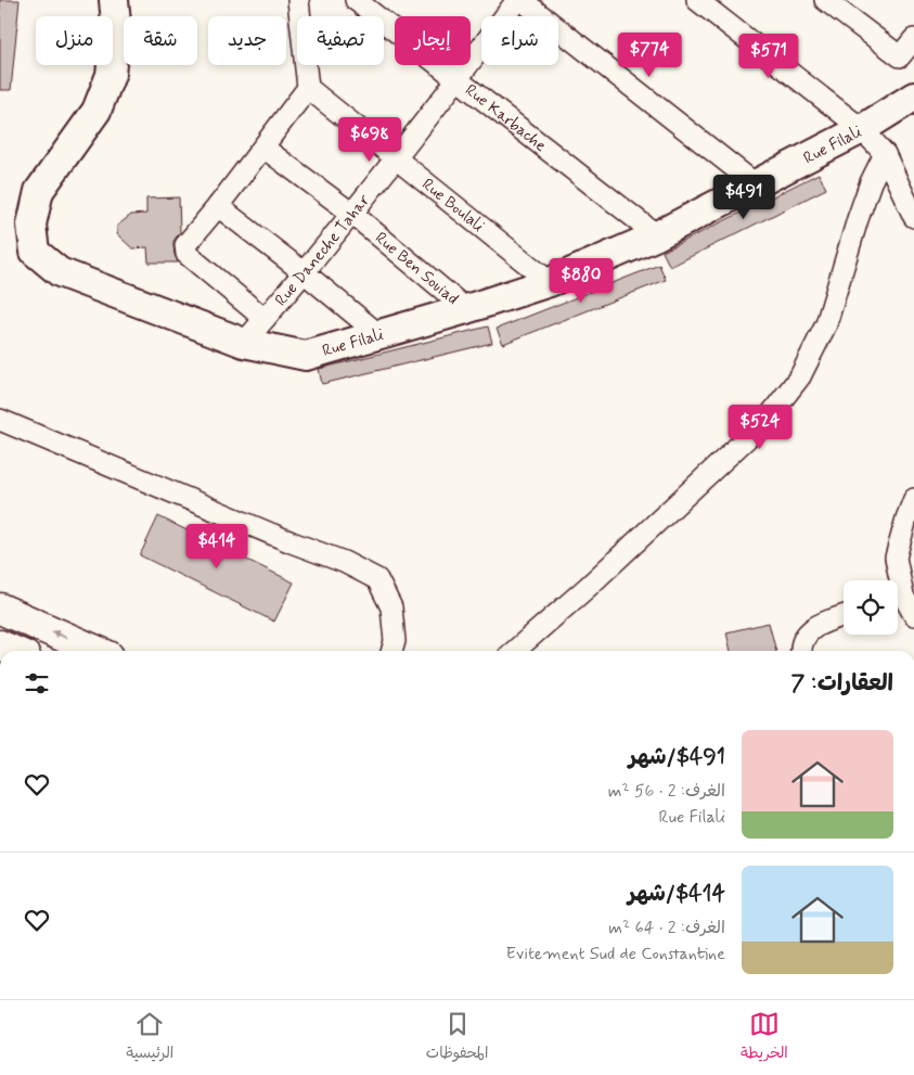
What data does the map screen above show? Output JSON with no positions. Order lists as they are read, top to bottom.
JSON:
{
  "streets": {
    "street": [
      "Rue Karbache",
      "Rue Filali",
      "Rue Boulali",
      "Rue Daneche Tahar",
      "Rue Ben Souiad"
    ]
  },
  "crossings": [
    ["Rue Karbache", "Rue Filali"],
    ["Rue Karbache", "Rue Daneche Tahar"],
    ["Rue Filali", "Rue Boulali"],
    ["Rue Filali", "Rue Daneche Tahar"],
    ["Rue Filali", "Rue Ben Souiad"],
    ["Rue Boulali", "Rue Daneche Tahar"],
    ["Rue Daneche Tahar", "Rue Ben Souiad"]
  ],
  "page": {
    "chip": [
      "شراء",
      "إيجار",
      "تصفية",
      "جديد",
      "شقة",
      "منزل"
    ],
    "price": [
      "$774",
      "$571",
      "$698",
      "$491",
      "$880",
      "$524",
      "$414"
    ],
    "heading": "العقارات: 7",
    "list": [
      {
        "name": "$491/شهر",
        "note": "الغرف: 2 · 56 m² · Rue Filali"
      },
      {
        "name": "$414/شهر",
        "note": "الغرف: 2 · 64 m² · Evitement Sud de Constantine"
      }
    ],
    "tabs": ["الخريطة", "المحفوظات", "الرئيسية"]
  }
}
